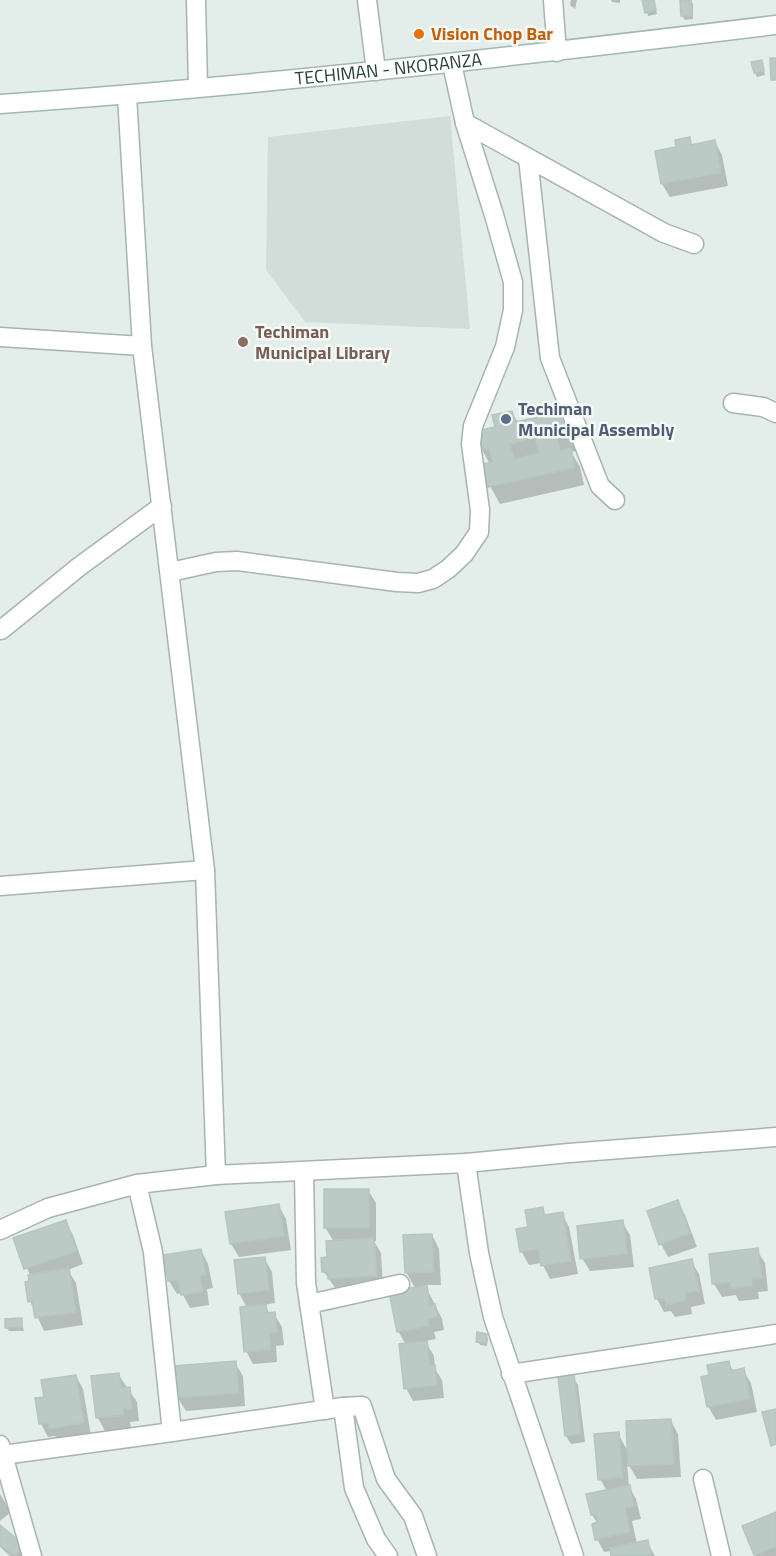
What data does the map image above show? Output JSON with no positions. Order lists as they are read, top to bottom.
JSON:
{
  "streets": {
    "street": ["TECHIMAN - NKORANZA"]
  },
  "places": ["Vision Chop Bar", "Techiman Municipal Library", "Techiman Municipal Assembly"]
}
